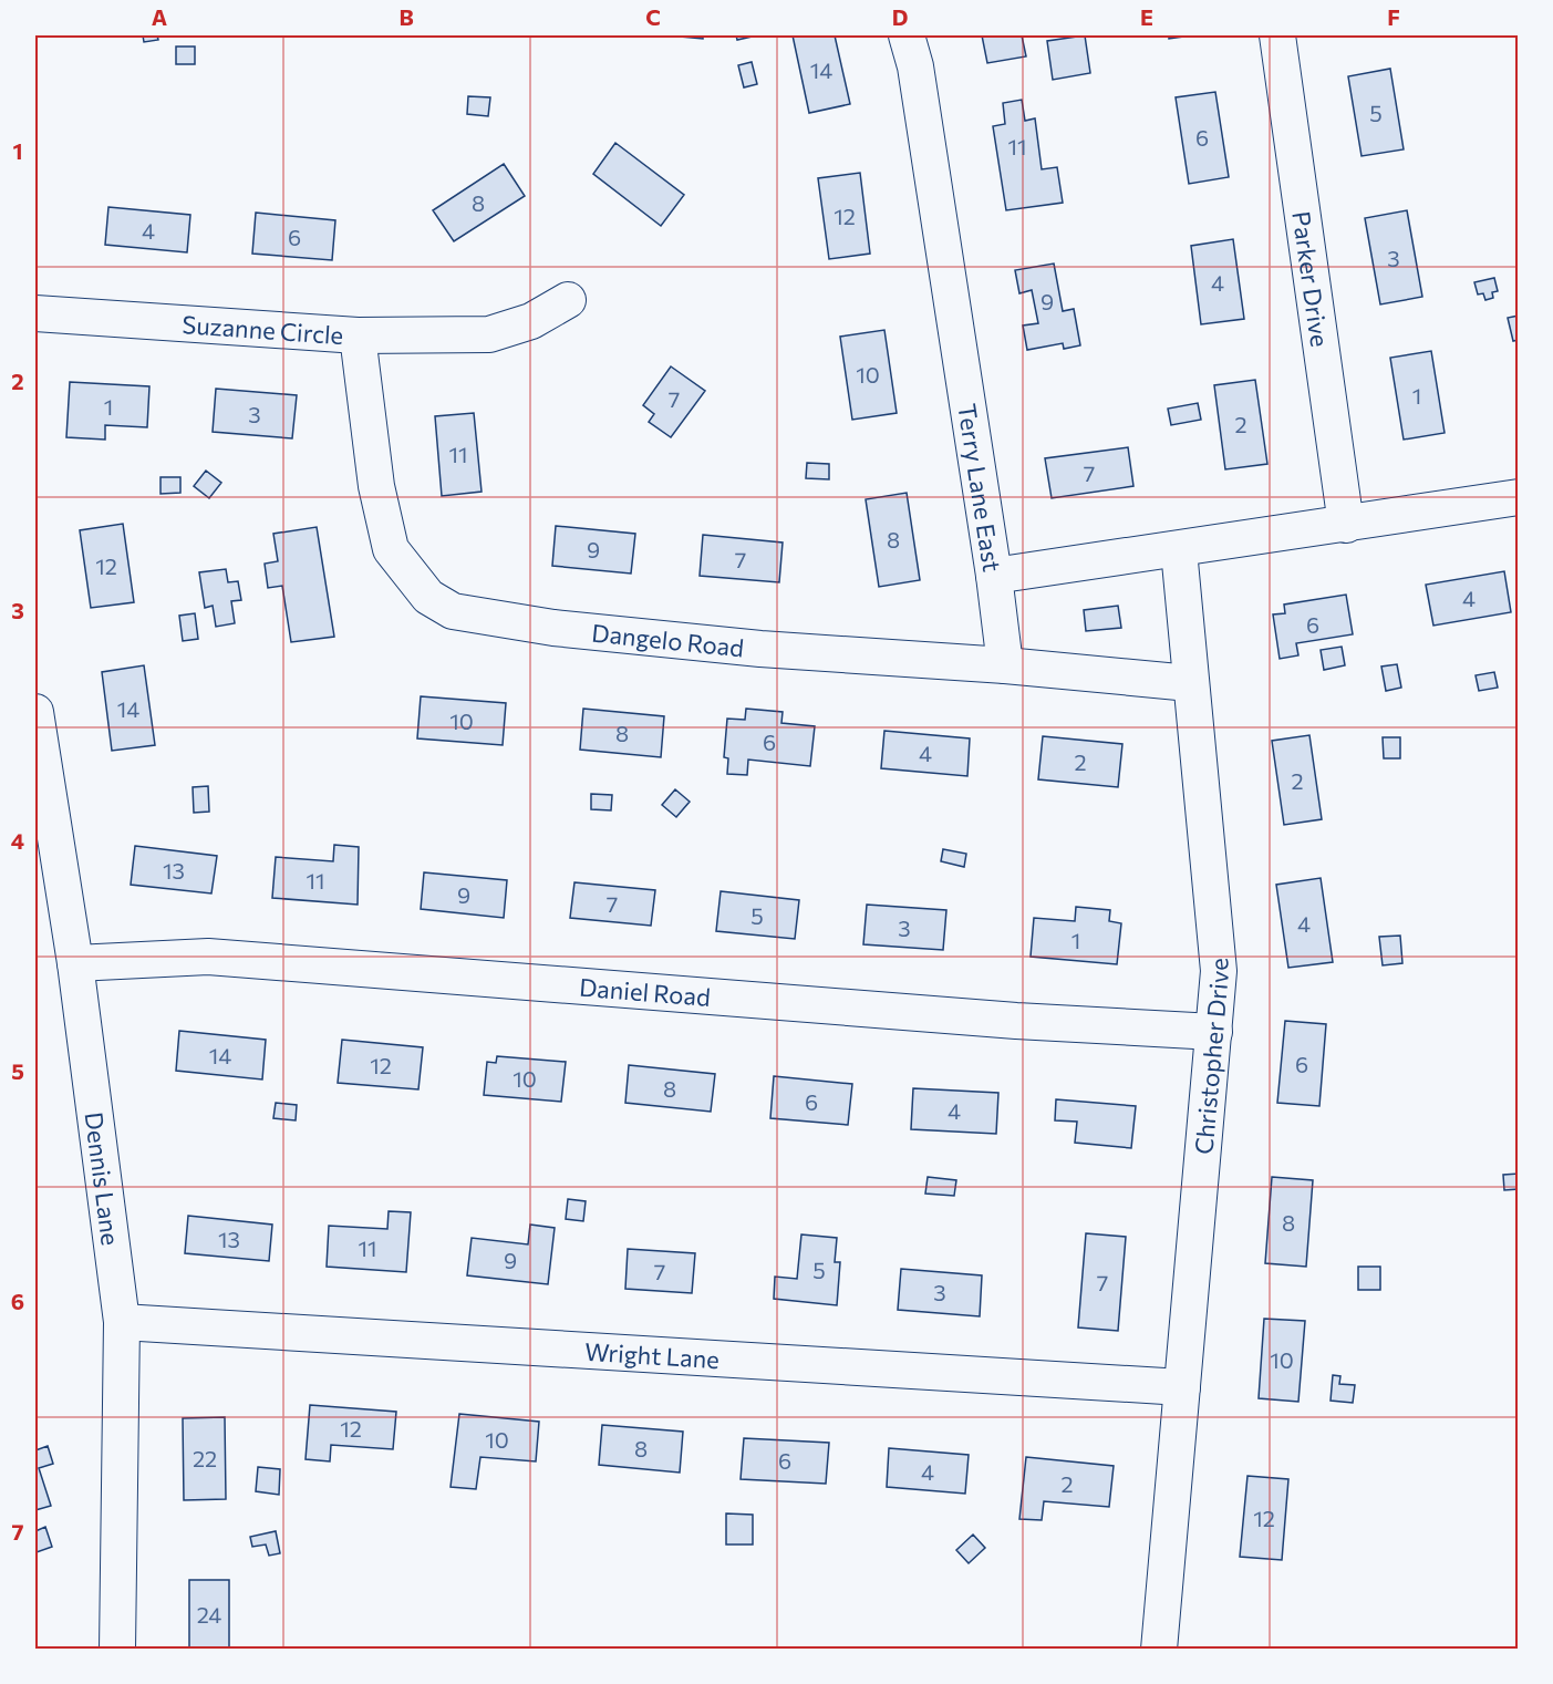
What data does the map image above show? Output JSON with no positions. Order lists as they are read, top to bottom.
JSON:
{
  "streets": {
    "street": [
      "Parker Drive",
      "Suzanne Circle",
      "Terry Lane East",
      "Dangelo Road",
      "Daniel Road",
      "Christopher Drive",
      "Dennis Lane",
      "Wright Lane"
    ]
  },
  "crossings": [
    ["Parker Drive", "Terry Lane East"],
    ["Suzanne Circle", "Dangelo Road"],
    ["Terry Lane East", "Christopher Drive"],
    ["Dangelo Road", "Christopher Drive"],
    ["Daniel Road", "Christopher Drive"],
    ["Daniel Road", "Dennis Lane"],
    ["Christopher Drive", "Wright Lane"],
    ["Dennis Lane", "Wright Lane"]
  ],
  "house_numbers": [
    "14",
    "5",
    "6",
    "11",
    "8",
    "12",
    "4",
    "6",
    "3",
    "4",
    "9",
    "10",
    "1",
    "7",
    "1",
    "3",
    "2",
    "11",
    "7",
    "8",
    "9",
    "7",
    "12",
    "4",
    "6",
    "14",
    "10",
    "8",
    "6",
    "4",
    "2",
    "2",
    "13",
    "11",
    "9",
    "7",
    "5",
    "4",
    "3",
    "1",
    "14",
    "6",
    "12",
    "10",
    "8",
    "6",
    "4",
    "8",
    "13",
    "11",
    "9",
    "5",
    "7",
    "7",
    "3",
    "10",
    "12",
    "10",
    "8",
    "22",
    "6",
    "4",
    "2",
    "12",
    "24"
  ],
  "grid": {
    "columns": [
      "A",
      "B",
      "C",
      "D",
      "E",
      "F"
    ],
    "rows": [
      "1",
      "2",
      "3",
      "4",
      "5",
      "6",
      "7"
    ]
  }
}
